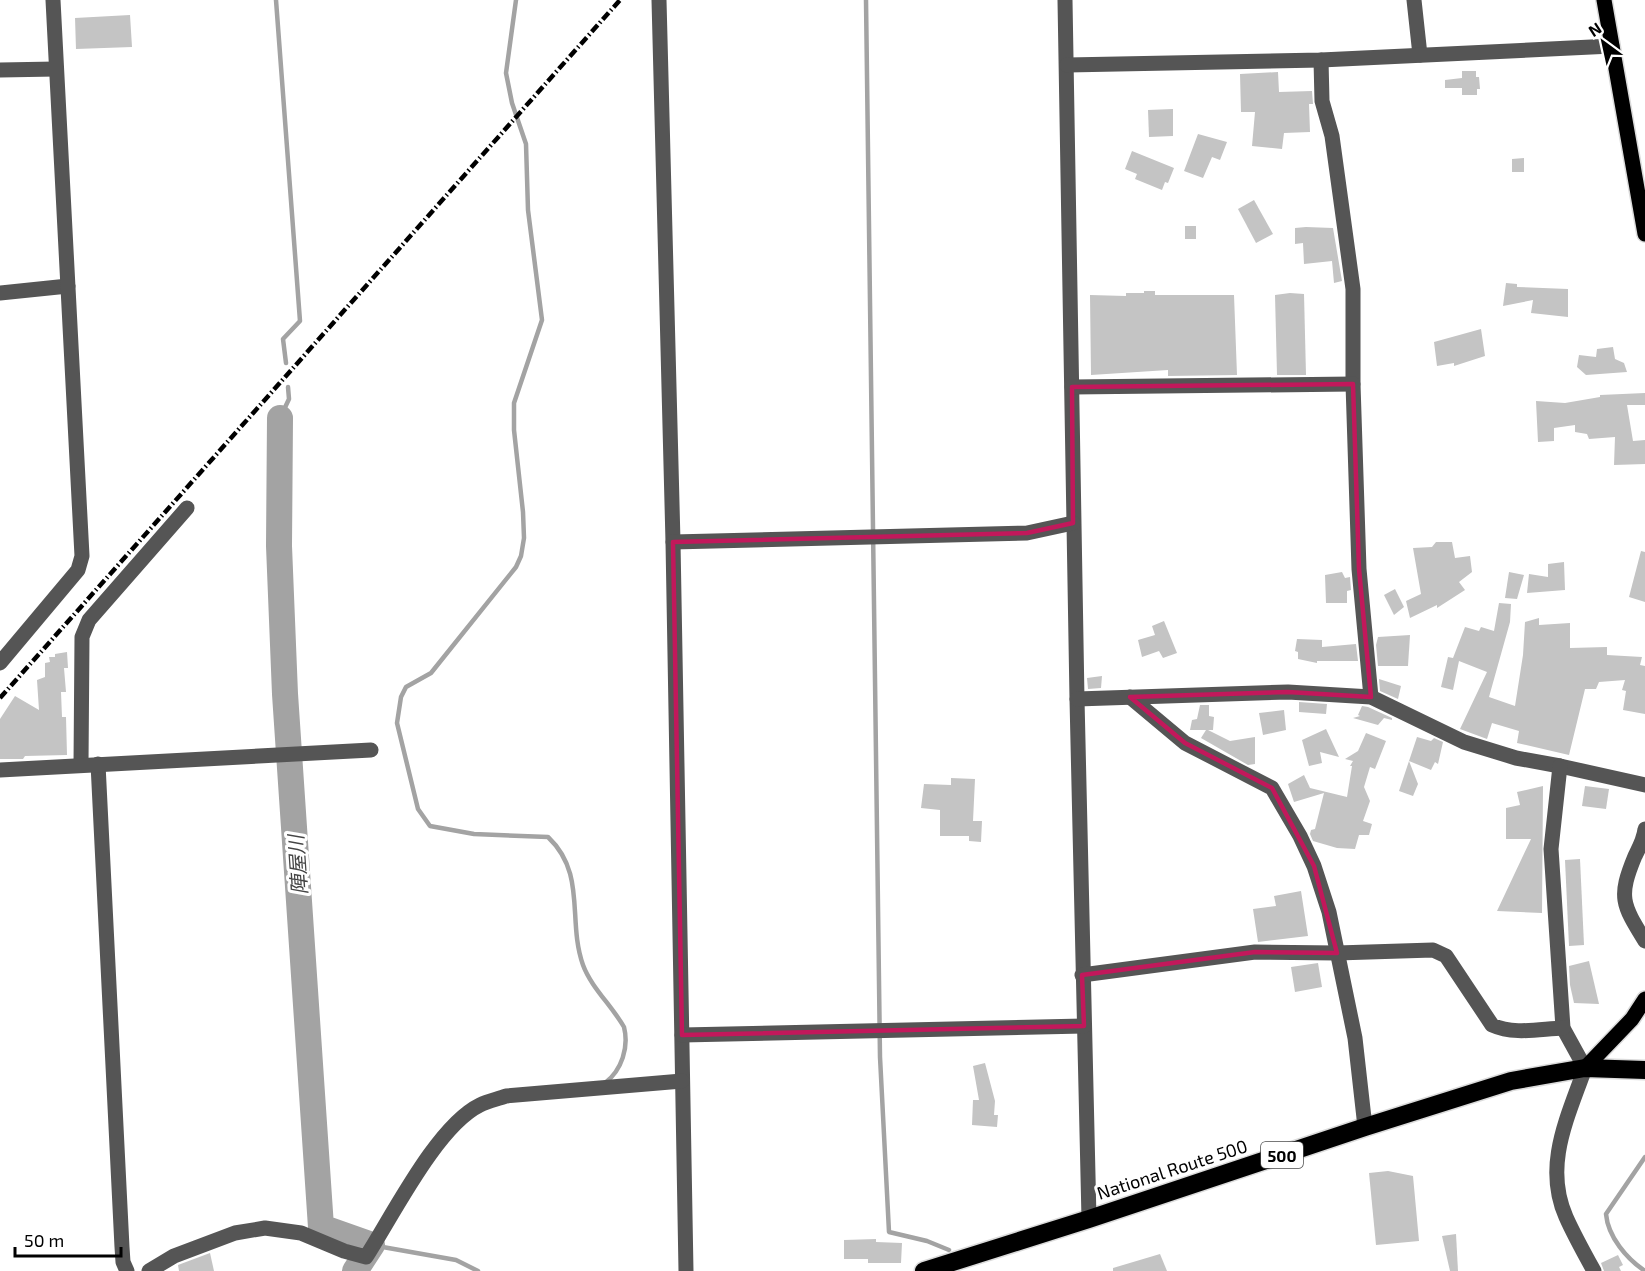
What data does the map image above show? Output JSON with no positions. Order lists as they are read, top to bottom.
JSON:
{
  "streets": {
    "highway": ["500", "National Route 500"]
  },
  "water": ["陣屋川"],
  "scale_bar": "50 m",
  "north": "top left"
}
